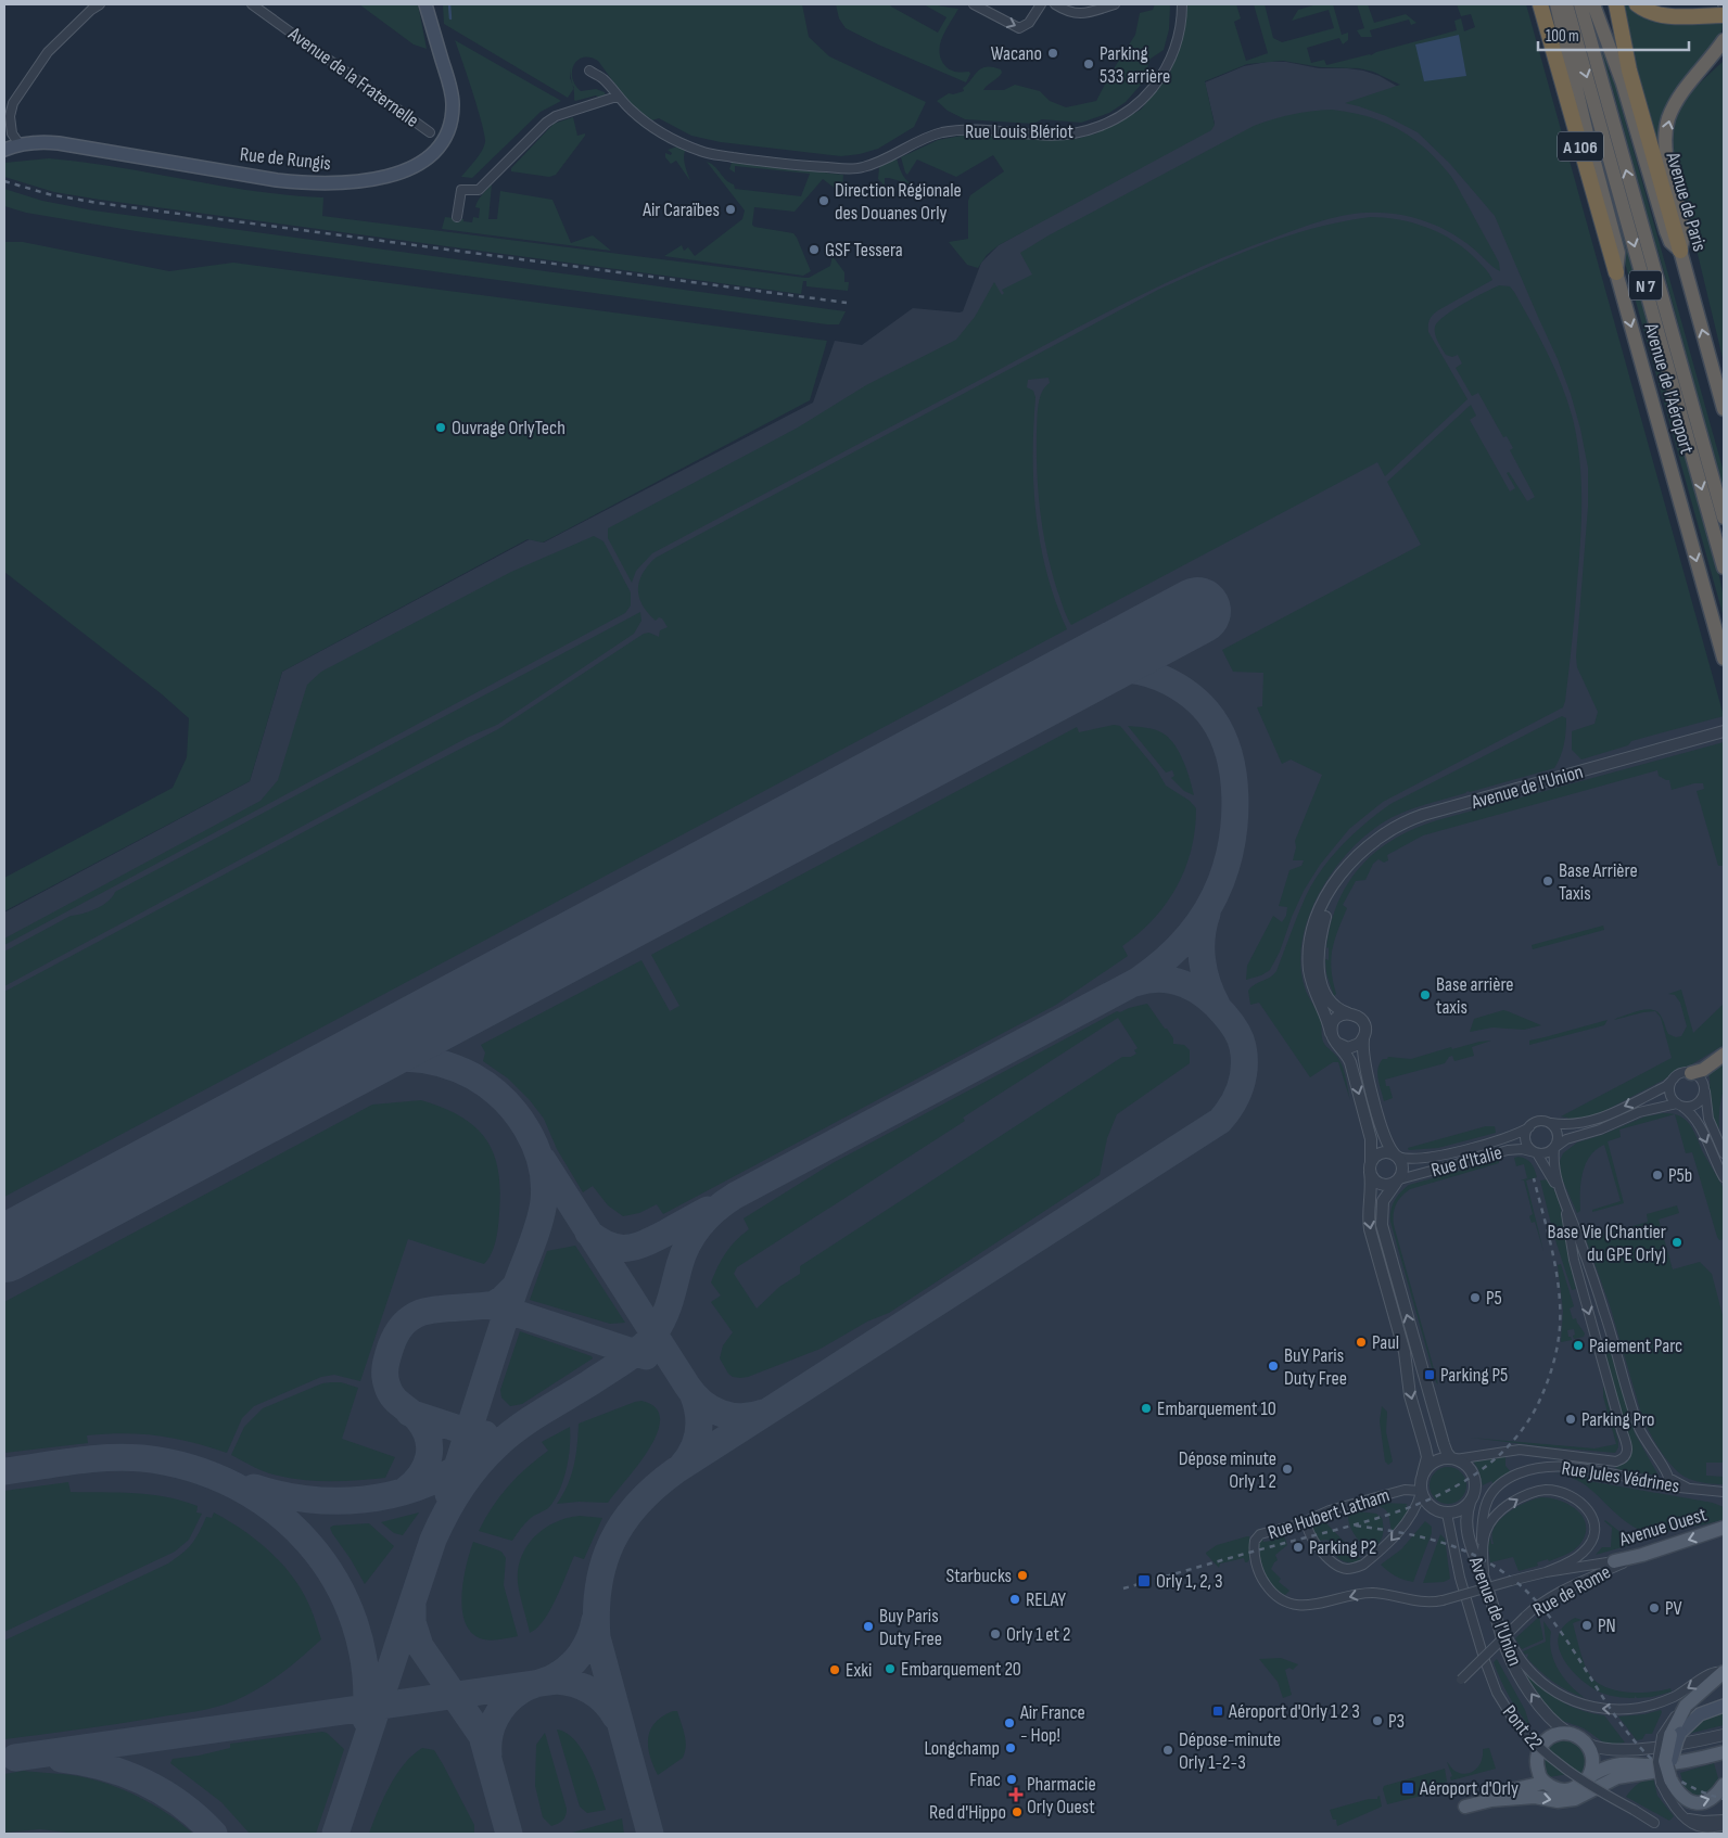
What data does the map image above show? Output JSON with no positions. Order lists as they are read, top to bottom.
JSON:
{
  "streets": {
    "highway": [
      "A 106",
      "Avenue de Paris",
      "N 7",
      "Avenue de l'Aéroport"
    ],
    "main road": ["Rue de Rungis", "Avenue Ouest"],
    "street": [
      "Avenue de la Fraternelle",
      "Rue Louis Blériot",
      "Avenue de l'Union",
      "Rue d'Italie",
      "Rue Jules Védrines",
      "Rue Hubert Latham",
      "Rue de Rome",
      "Pont 22"
    ]
  },
  "crossings": [
    ["Avenue de l'Union", "Rue d'Italie"],
    ["Avenue de l'Union", "Rue Jules Védrines"],
    ["Avenue de l'Union", "Rue Hubert Latham"],
    ["Avenue de l'Union", "Pont 22"],
    ["Avenue Ouest", "Rue de Rome"]
  ],
  "one_way": ["Avenue Ouest"],
  "places": {
    "other": [
      "Wacano",
      "Parking 533 arrière",
      "Direction Régionale des Douanes Orly",
      "Air Caraïbes",
      "GSF Tessera",
      "Ouvrage OrlyTech",
      "Base Arrière Taxis",
      "Base arrière taxis",
      "P5b",
      "Base Vie (Chantier du GPE Orly)",
      "P5",
      "Paul",
      "Paiement Parc",
      "BuY Paris Duty Free",
      "Embarquement 10",
      "Parking Pro",
      "Dépose minute Orly 1 2",
      "Parking P2",
      "Starbucks",
      "RELAY",
      "PV",
      "PN",
      "Buy Paris Duty Free",
      "Orly 1 et 2",
      "Embarquement 20",
      "Exki",
      "P3",
      "Air France - Hop!",
      "Longchamp",
      "Dépose-minute Orly 1-2-3",
      "Fnac",
      "Red d'Hippo"
    ],
    "transit": [
      "Parking P5",
      "Orly 1, 2, 3",
      "Aéroport d'Orly 1 2 3",
      "Aéroport d'Orly"
    ],
    "health": ["Pharmacie Orly Ouest"]
  },
  "scale_bar": "100 m"
}
